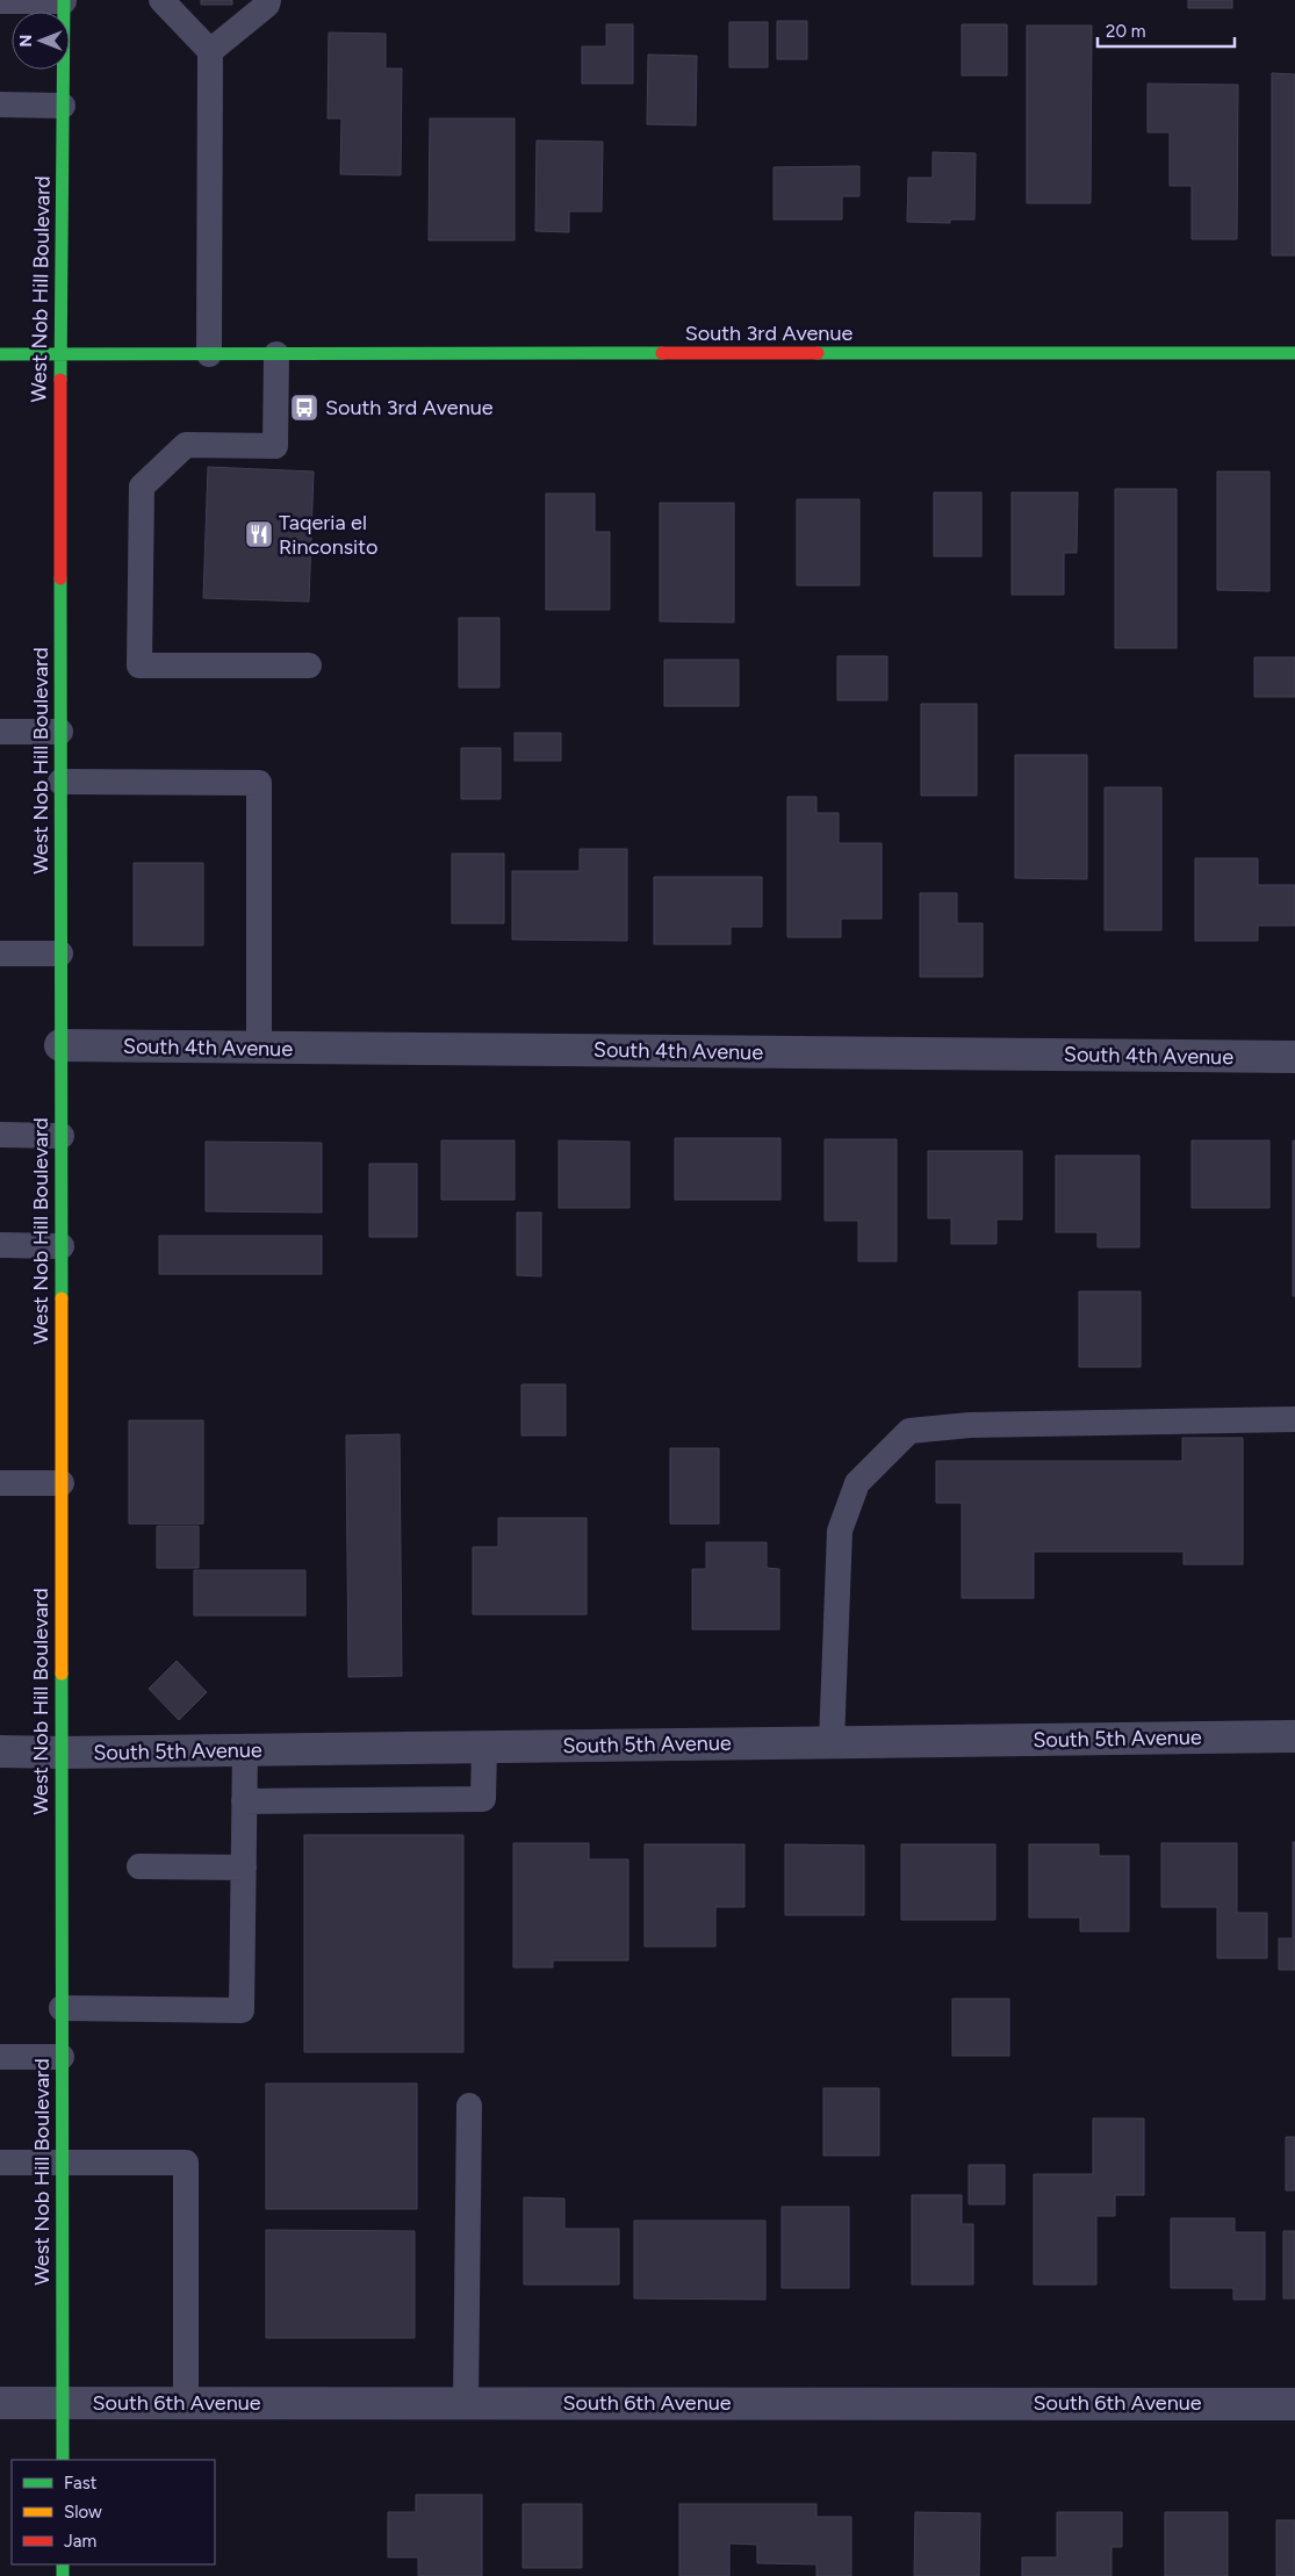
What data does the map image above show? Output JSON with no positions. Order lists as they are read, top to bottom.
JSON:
{
  "streets": {
    "main road": ["West Nob Hill Boulevard", "South 3rd Avenue"],
    "street": ["South 4th Avenue", "South 5th Avenue", "South 6th Avenue"]
  },
  "crossings": [
    ["West Nob Hill Boulevard", "South 3rd Avenue"],
    ["West Nob Hill Boulevard", "South 4th Avenue"],
    ["West Nob Hill Boulevard", "South 5th Avenue"],
    ["West Nob Hill Boulevard", "South 6th Avenue"]
  ],
  "places": {
    "bus stop": ["South 3rd Avenue"],
    "restaurant": ["Taqeria el Rinconsito"]
  },
  "legend": ["Fast", "Slow", "Jam"],
  "scale_bar": "20 m",
  "north": "left"
}
